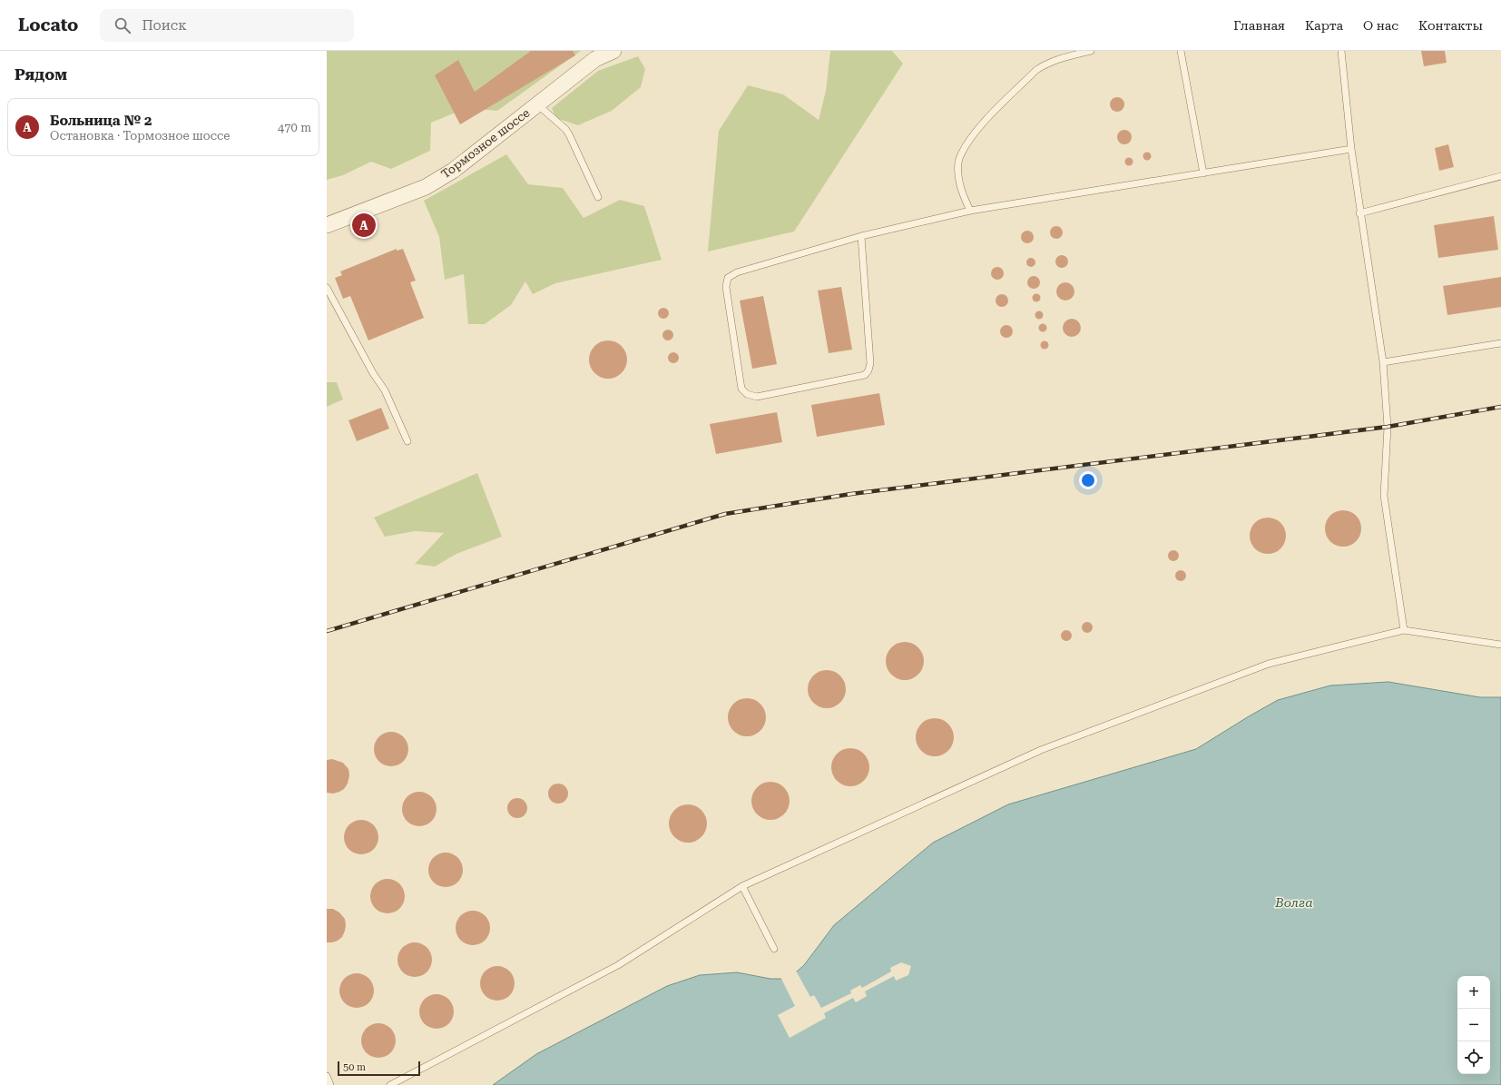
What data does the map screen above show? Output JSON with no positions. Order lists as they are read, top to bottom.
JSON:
{
  "streets": {
    "street": ["Тормозное шоссе"]
  },
  "water": ["Волга"],
  "scale_bar": "50 m",
  "page": {
    "header": "Locato",
    "search": "Поиск",
    "nav": [
      "Главная",
      "Карта",
      "О нас",
      "Контакты"
    ],
    "heading": "Рядом",
    "list": [
      {
        "mark": "A",
        "name": "Больница № 2",
        "note": "Остановка · Тормозное шоссе",
        "value": "470 m"
      }
    ],
    "pins": "A",
    "map_buttons": ["+", "−"],
    "scale": "50 m"
  }
}
